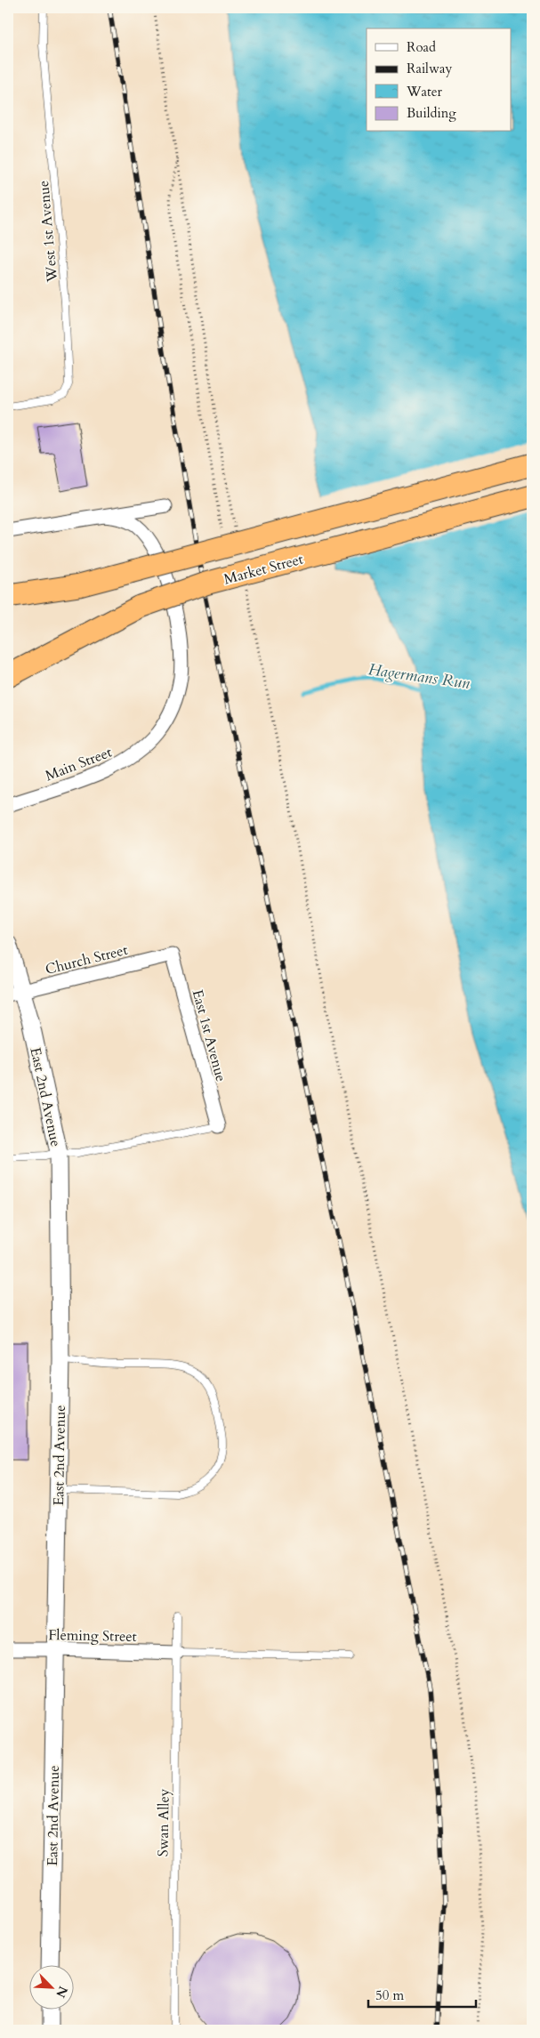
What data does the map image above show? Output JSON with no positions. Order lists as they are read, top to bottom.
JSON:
{
  "streets": {
    "highway": ["Market Street"],
    "street": [
      "Main Street",
      "Church Street",
      "East 1st Avenue",
      "East 2nd Avenue",
      "Fleming Street"
    ],
    "lane": ["West 1st Avenue", "Swan Alley"]
  },
  "crossings": [
    ["Church Street", "East 1st Avenue"],
    ["Church Street", "East 2nd Avenue"],
    ["East 2nd Avenue", "Fleming Street"],
    ["Fleming Street", "Swan Alley"]
  ],
  "water": ["Hagermans Run"],
  "legend": [
    "Road",
    "Railway",
    "Water",
    "Building"
  ],
  "scale_bar": "50 m",
  "north": "bottom right"
}
